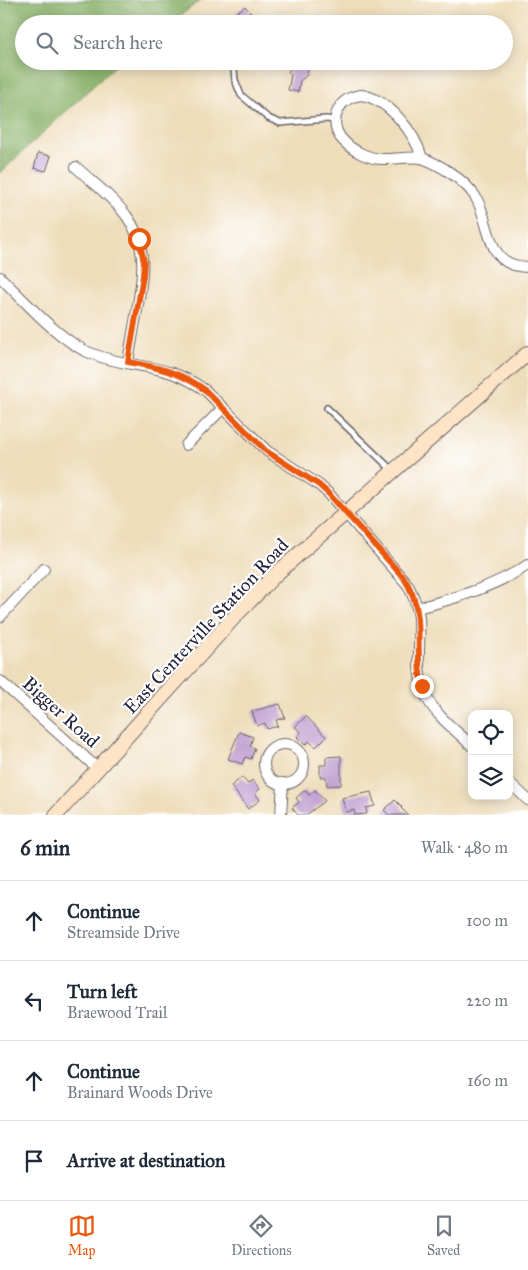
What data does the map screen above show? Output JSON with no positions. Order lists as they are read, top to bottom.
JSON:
{
  "streets": {
    "street": ["East Centerville Station Road", "Bigger Road"]
  },
  "crossings": [
    ["East Centerville Station Road", "Bigger Road"]
  ],
  "page": {
    "search": "Search here",
    "heading": ["6 min", "Walk · 480 m"],
    "list": [
      ["Continue", "Streamside Drive", "100 m"],
      ["Turn left", "Braewood Trail", "220 m"],
      ["Continue", "Brainard Woods Drive", "160 m"],
      "Arrive at destination"
    ],
    "nav": ["Map", "Directions", "Saved"]
  }
}
